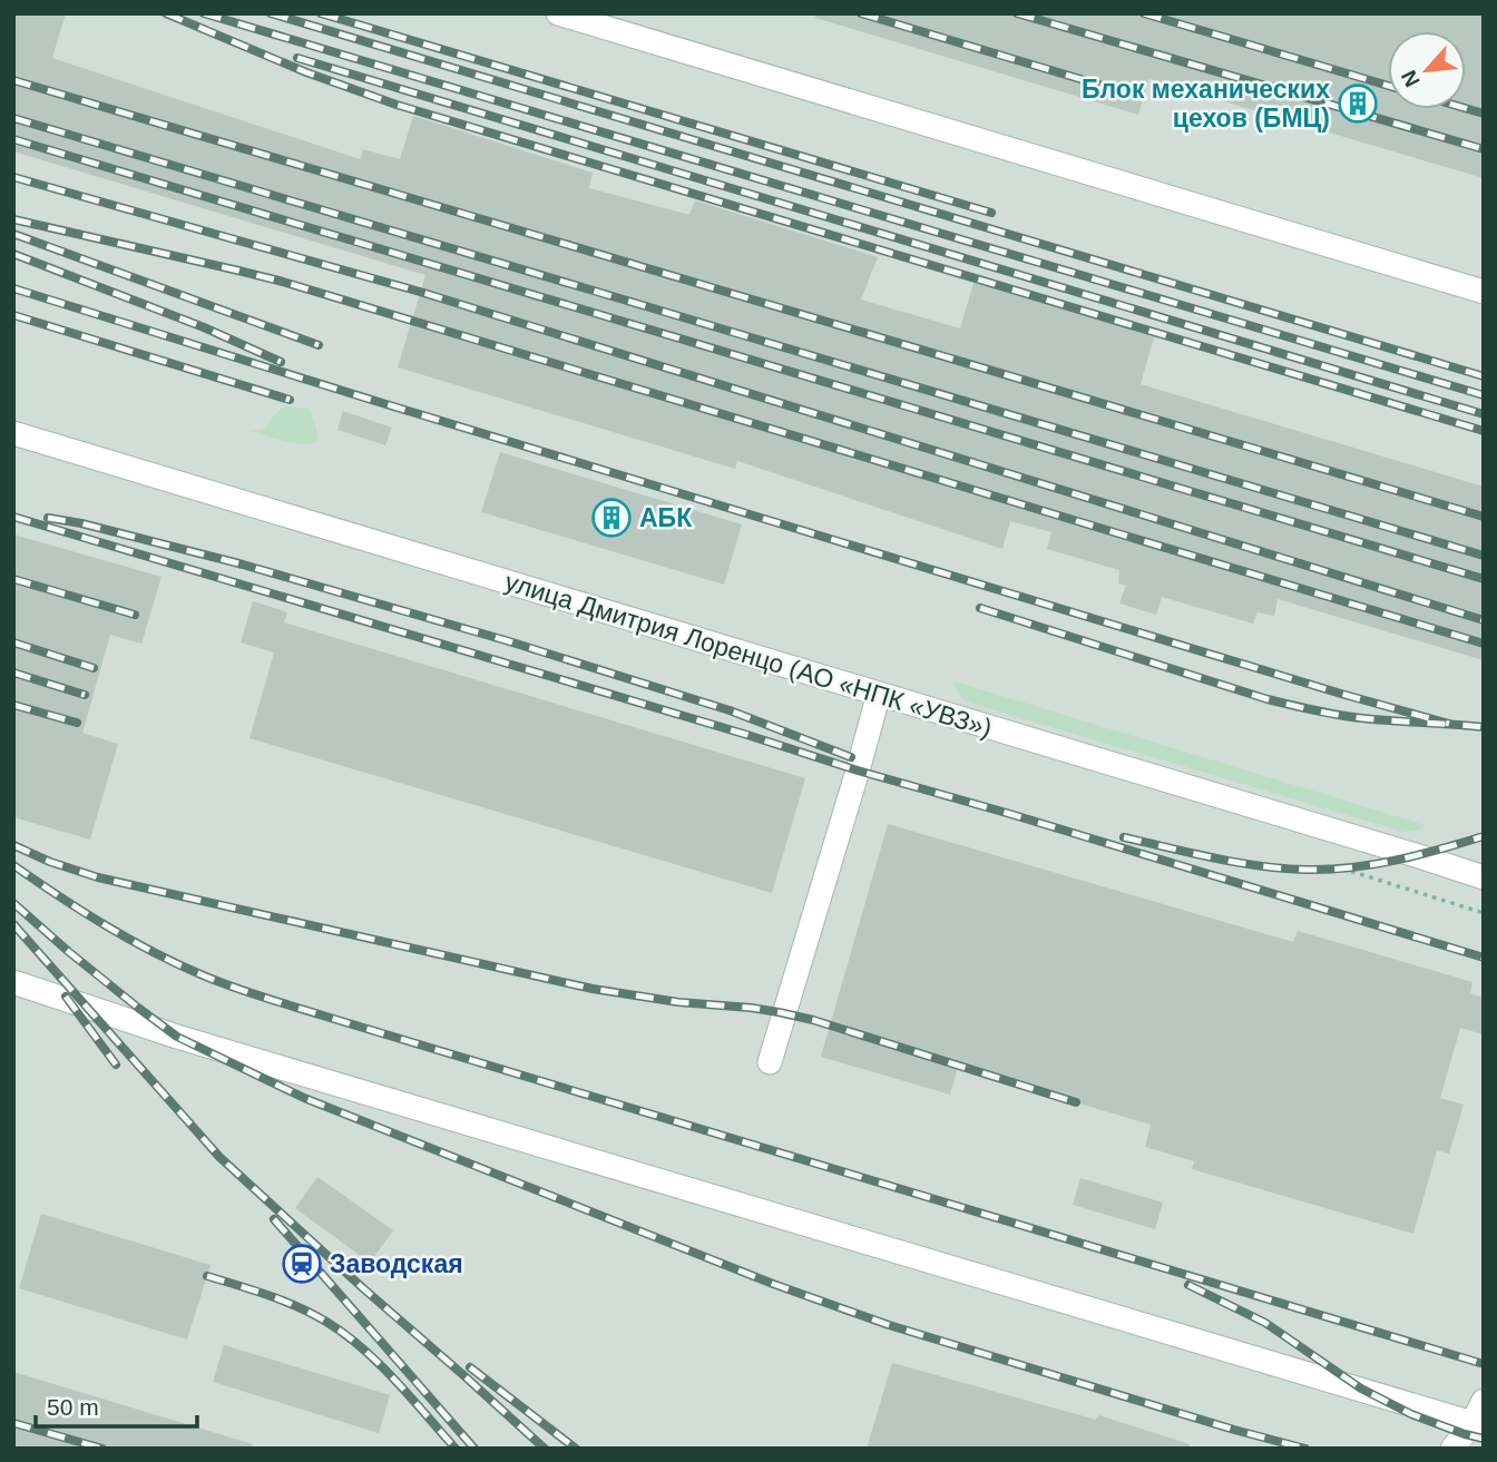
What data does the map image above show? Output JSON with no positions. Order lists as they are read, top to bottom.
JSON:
{
  "streets": {
    "lane": ["улица Дмитрия Лоренцо (АО «НПК «УВЗ»)"]
  },
  "places": {
    "building": ["Блок механических цехов (БМЦ)", "АБК"],
    "station": ["Заводская"]
  },
  "scale_bar": "50 m",
  "north": "bottom left"
}
